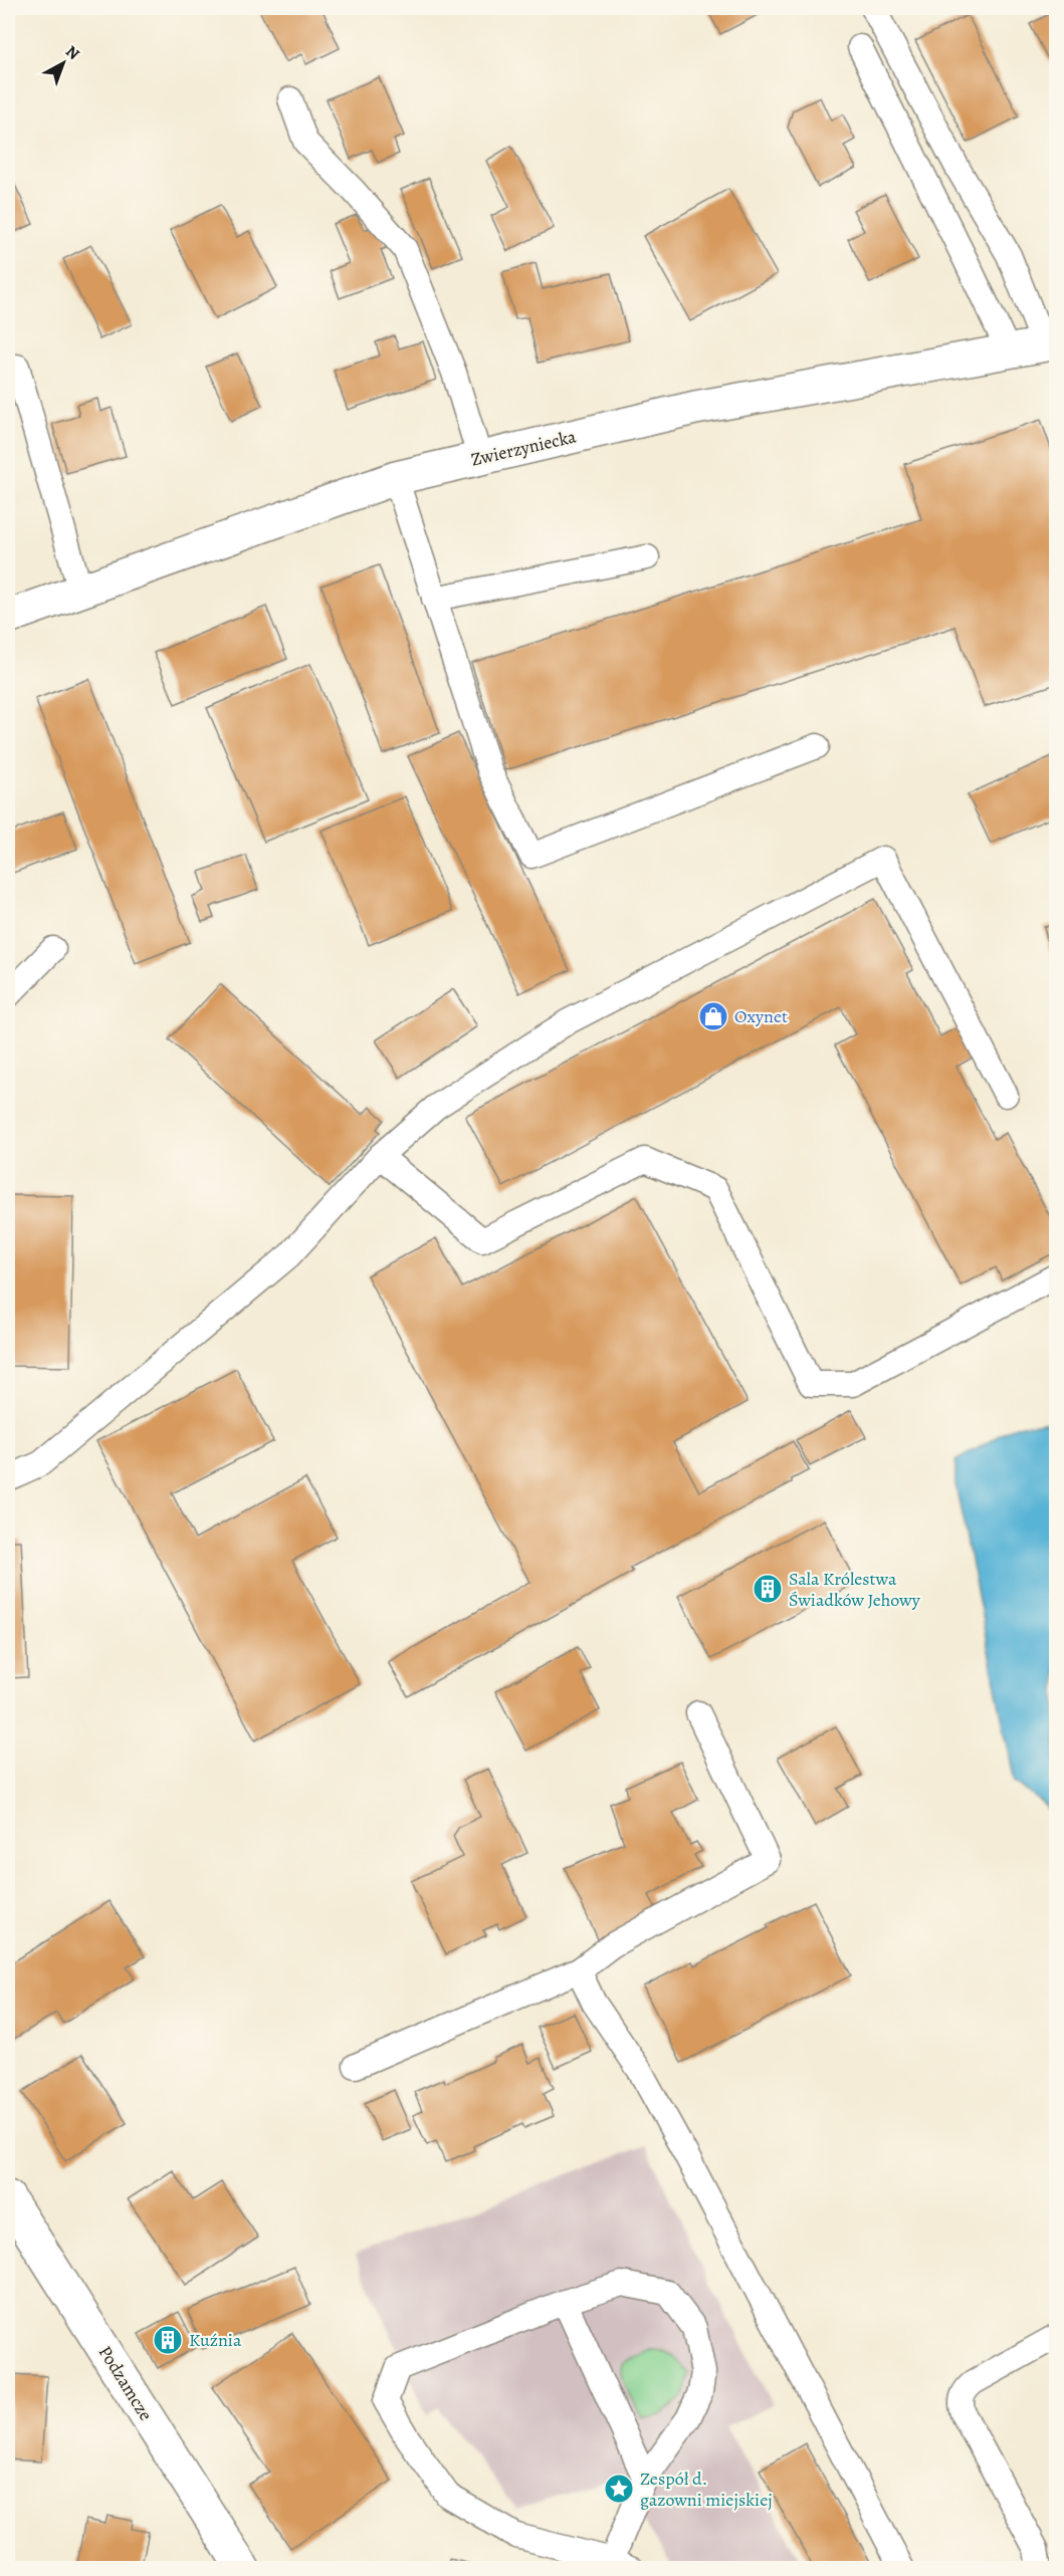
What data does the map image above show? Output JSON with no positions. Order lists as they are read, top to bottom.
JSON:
{
  "streets": {
    "street": ["Zwierzyniecka", "Podzamcze"]
  },
  "places": {
    "shop": ["Oxynet"],
    "building": ["Sala Królestwa Świadków Jehowy", "Kuźnia"],
    "place": ["Zespół d. gazowni miejskiej"]
  },
  "north": "top right"
}
